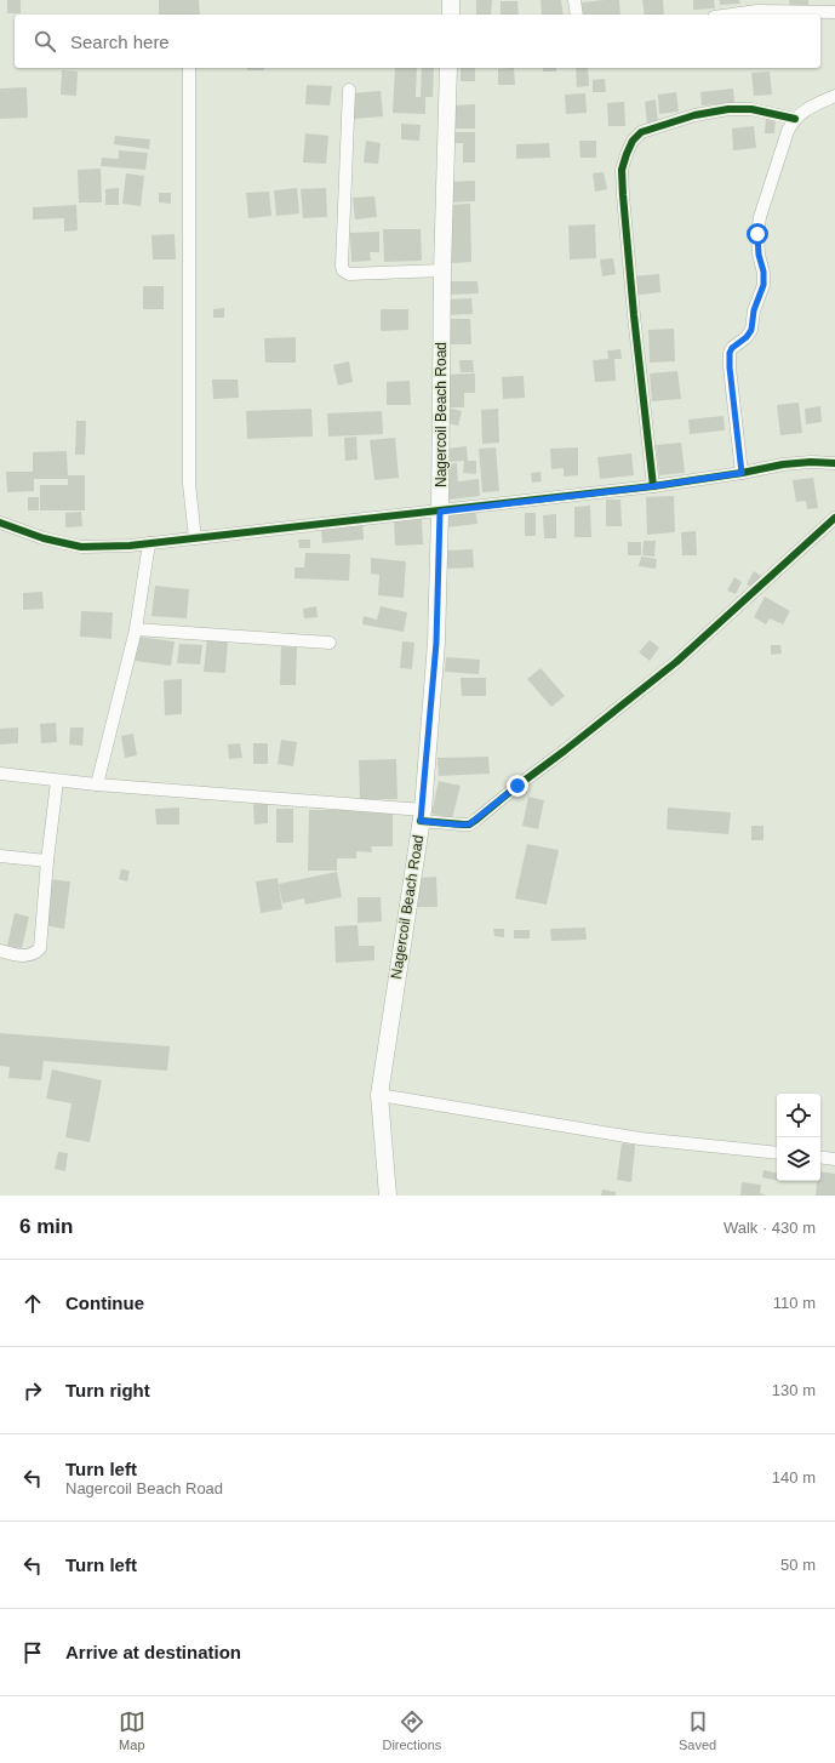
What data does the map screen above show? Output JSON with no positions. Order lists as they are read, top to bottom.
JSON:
{
  "streets": {
    "main road": ["Nagercoil Beach Road"]
  },
  "page": {
    "search": "Search here",
    "heading": ["6 min", "Walk · 430 m"],
    "list": [
      ["Continue", "110 m"],
      ["Turn right", "130 m"],
      ["Turn left", "Nagercoil Beach Road", "140 m"],
      ["Turn left", "50 m"],
      "Arrive at destination"
    ],
    "nav": ["Map", "Directions", "Saved"]
  }
}
